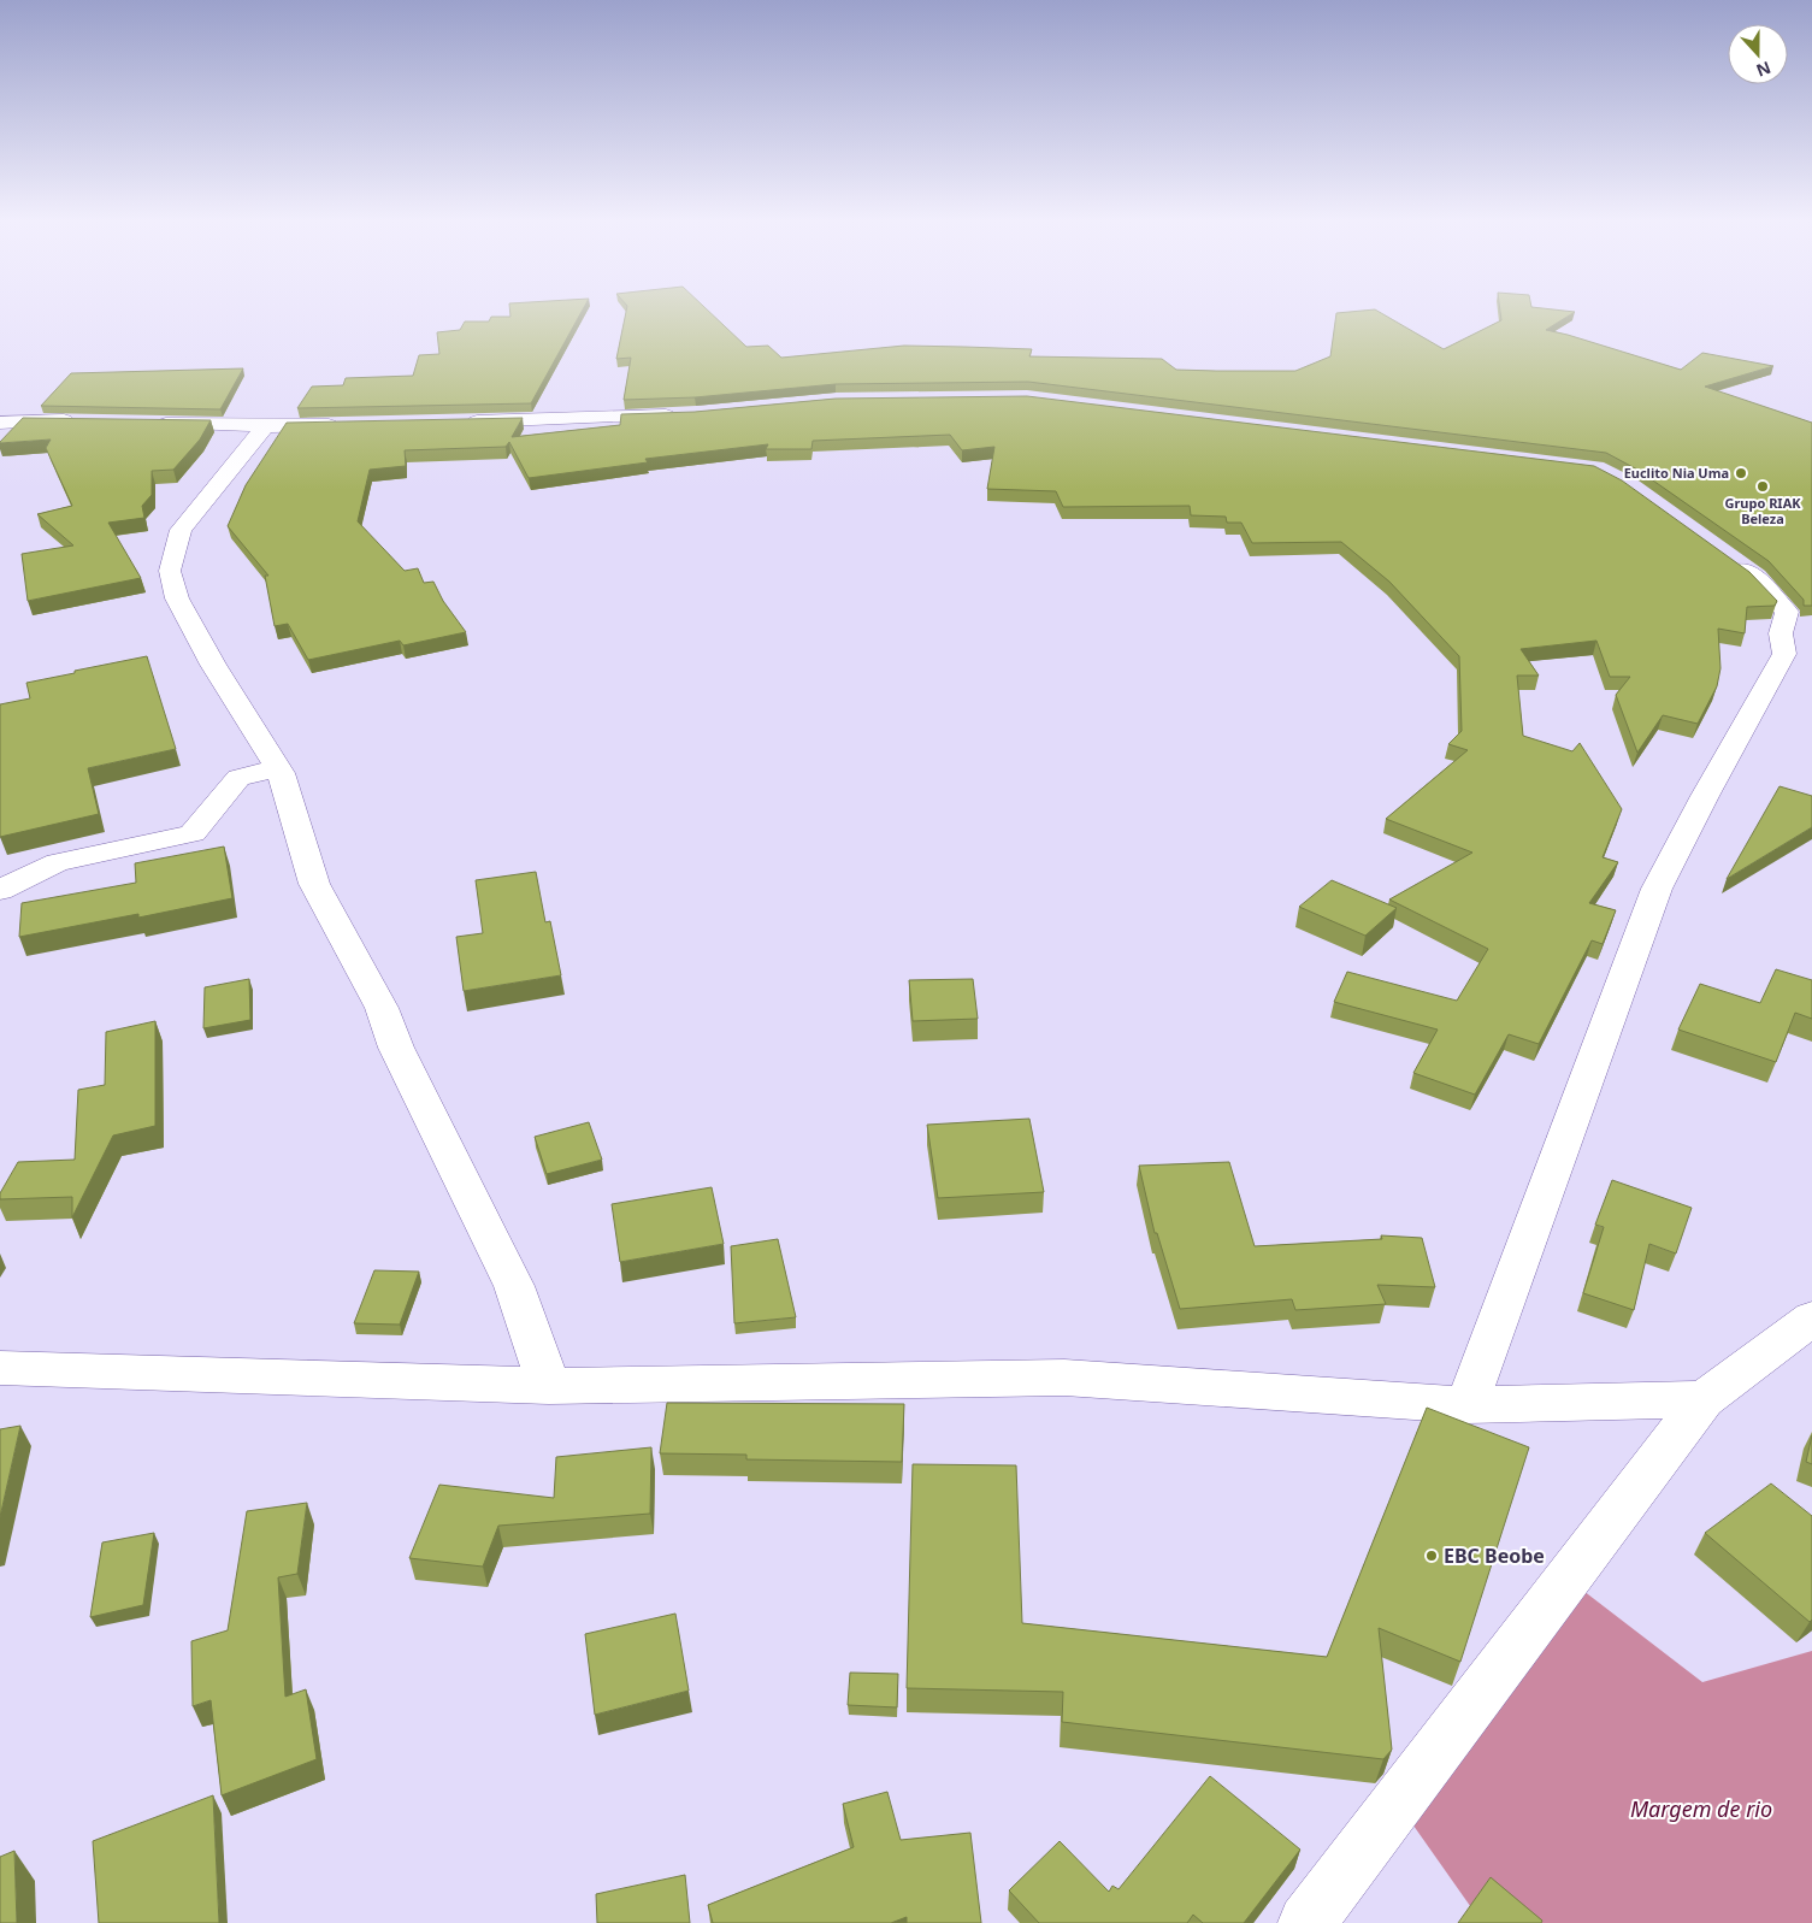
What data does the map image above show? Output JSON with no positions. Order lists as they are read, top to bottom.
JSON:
{
  "water": ["Margem de rio"],
  "places": ["Euclito Nia Uma", "Grupo RIAK Beleza", "EBC Beobe"],
  "north": "bottom"
}
